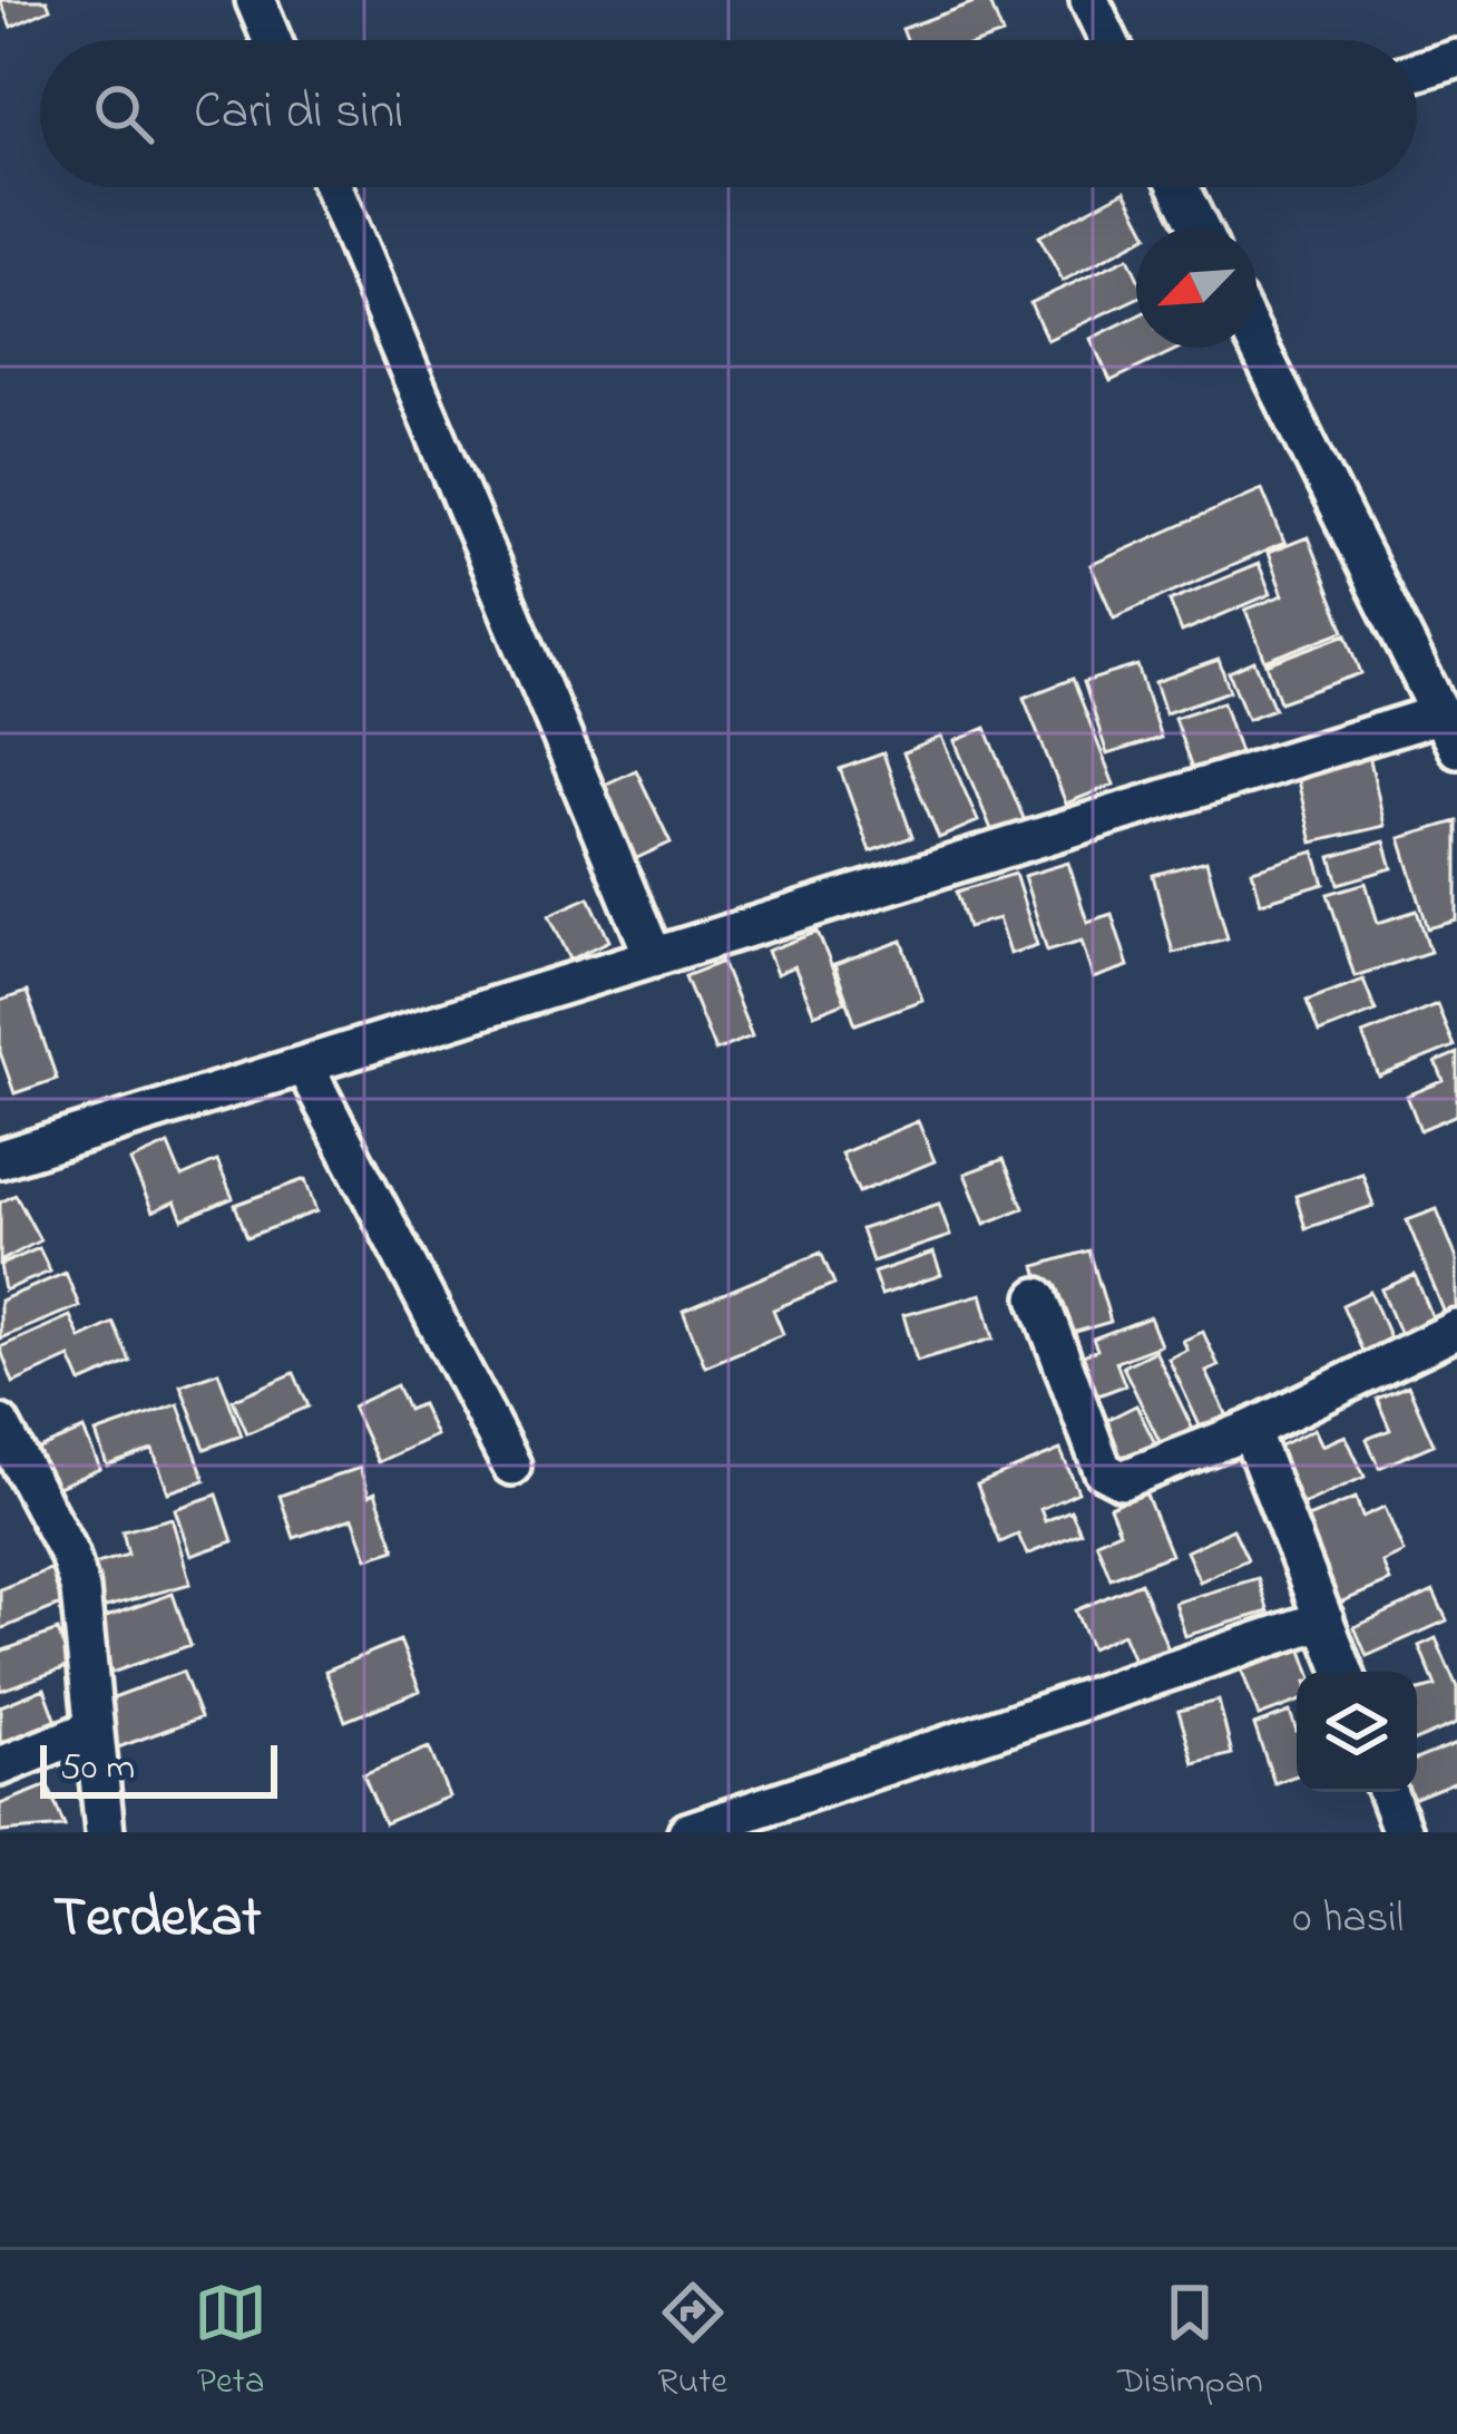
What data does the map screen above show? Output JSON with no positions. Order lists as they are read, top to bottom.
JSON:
{
  "scale_bar": "50 m",
  "north": "bottom left",
  "page": {
    "search": "Cari di sini",
    "scale": "50 m",
    "heading": ["Terdekat", "0 hasil"],
    "nav": ["Peta", "Rute", "Disimpan"]
  }
}
